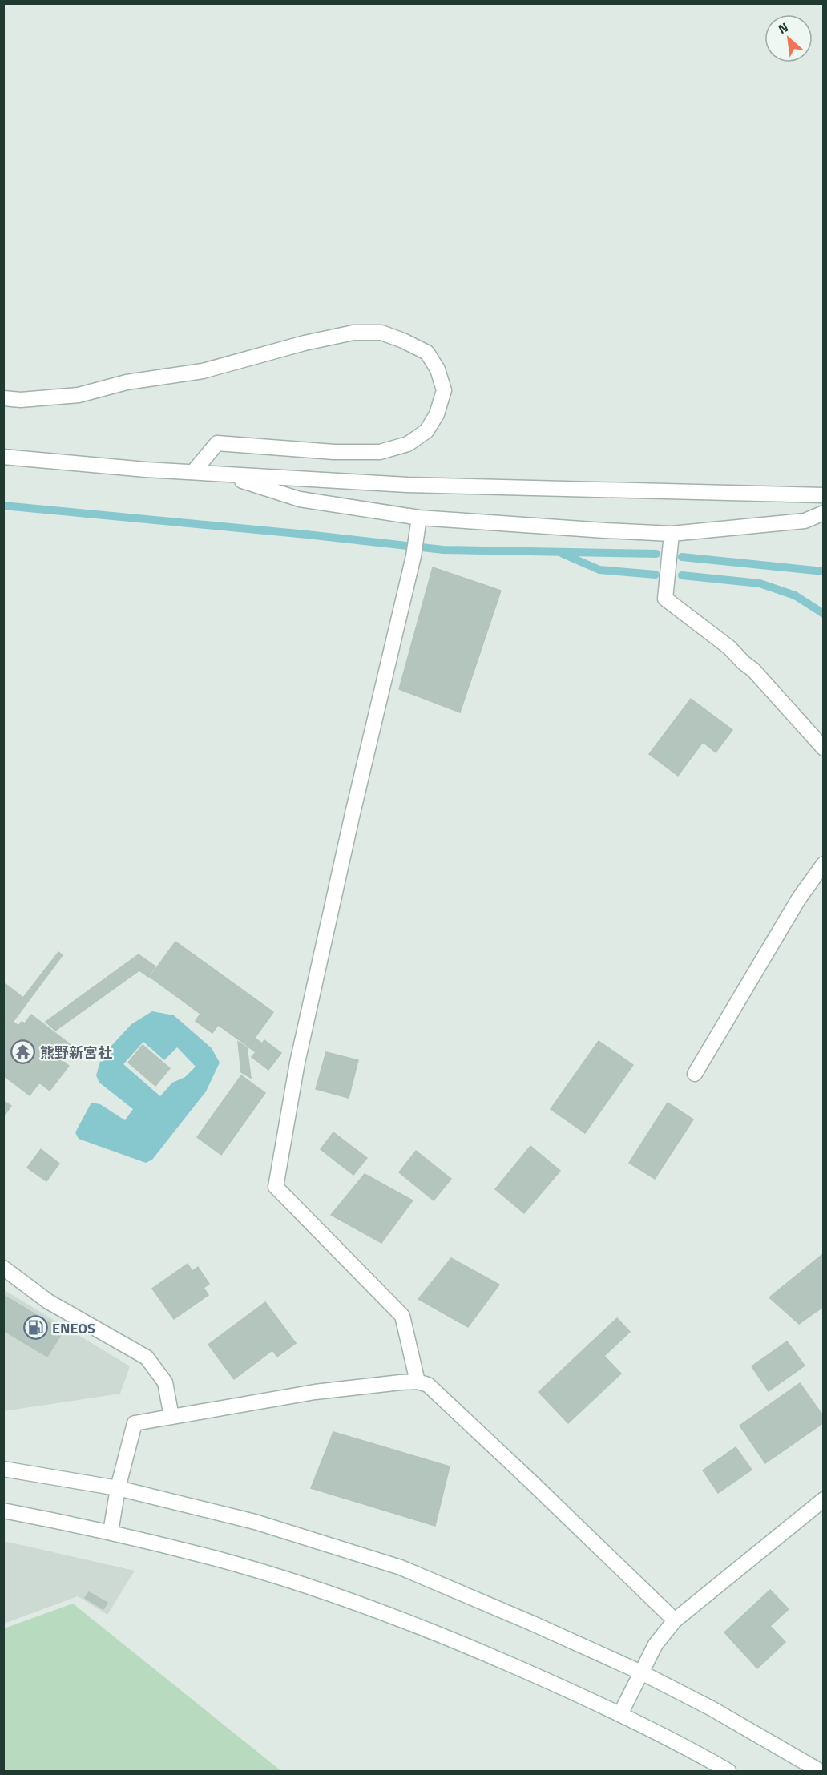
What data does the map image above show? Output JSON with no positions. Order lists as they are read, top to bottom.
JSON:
{
  "places": {
    "temple": ["熊野新宮社"],
    "fuel station": ["ENEOS"]
  },
  "north": "top left"
}
